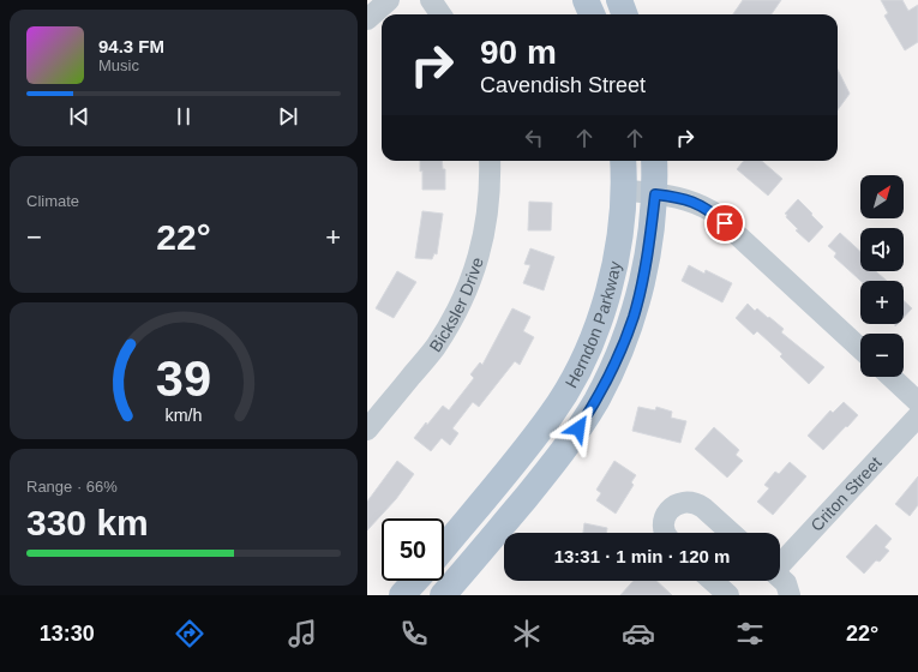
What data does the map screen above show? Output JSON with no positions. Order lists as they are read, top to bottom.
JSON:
{
  "streets": {
    "main road": ["Herndon Parkway"],
    "street": ["Bicksler Drive", "Criton Street"]
  },
  "north": "top right",
  "page": {
    "turn": ["90 m", "Cavendish Street"],
    "song": ["94.3 FM", "Music"],
    "tile": [
      "Climate",
      ["Range · 66%", "330 km"]
    ],
    "map_buttons": ["+", "−"],
    "heat": ["−", "22°", "+"],
    "limit": "50",
    "trip": "13:31 · 1 min · 120 m",
    "tabs": ["13:30", "22°"],
    "gauge": ["39", "km/h"]
  }
}
